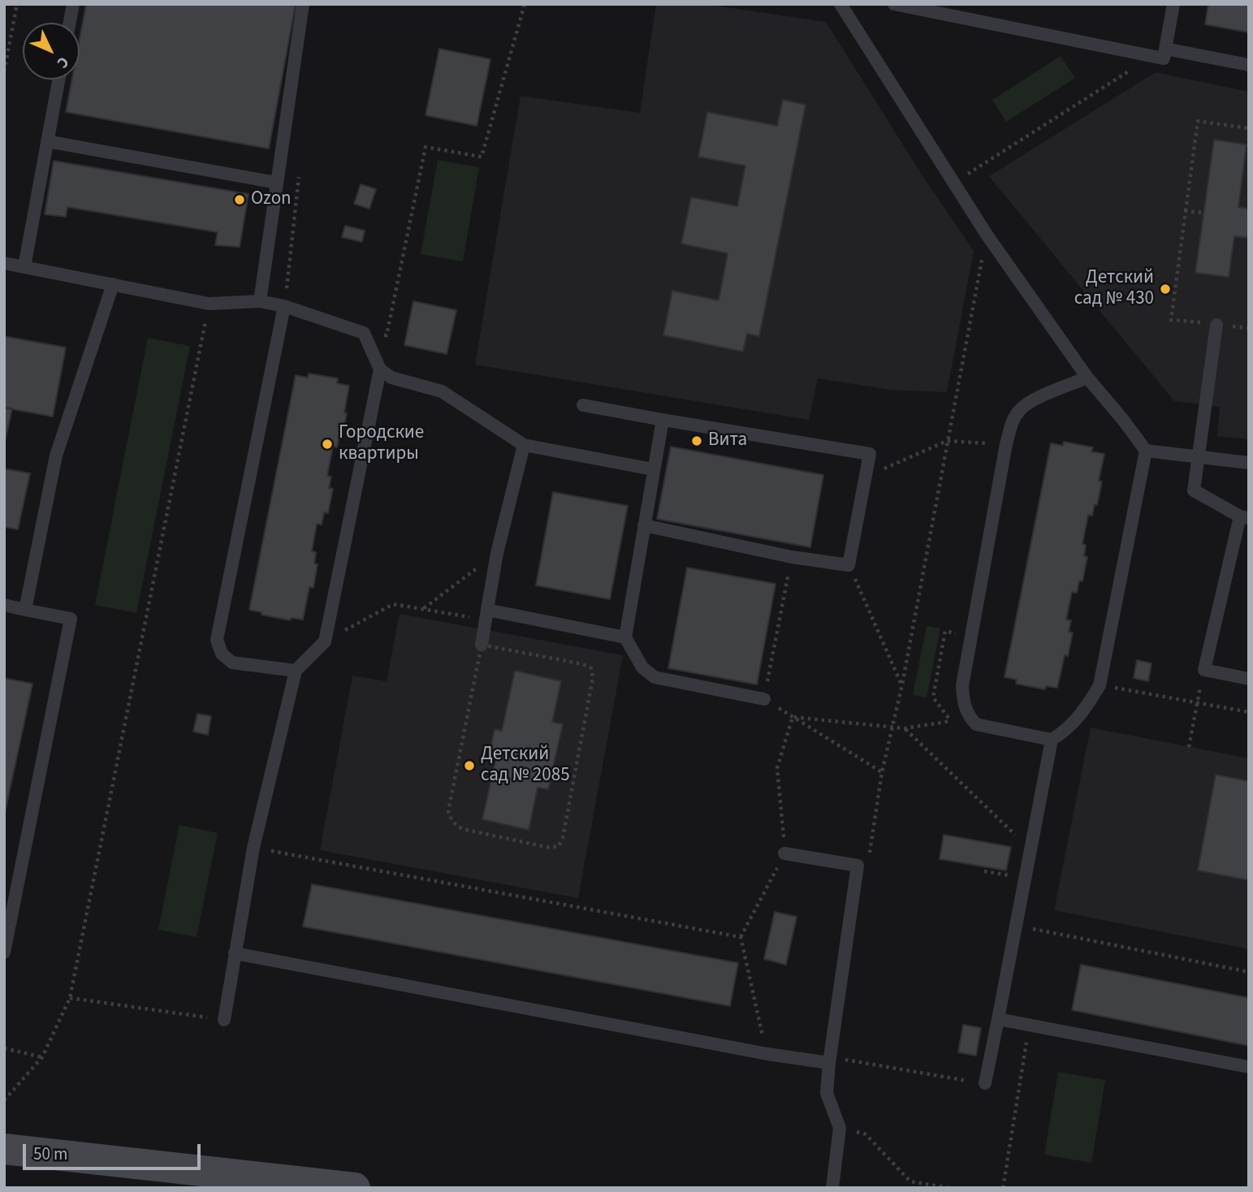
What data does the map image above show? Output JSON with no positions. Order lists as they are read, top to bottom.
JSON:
{
  "places": [
    "Ozon",
    "Детский сад № 430",
    "Вита",
    "Городские квартиры",
    "Детский сад № 2085"
  ],
  "scale_bar": "50 m",
  "north": "bottom right"
}
